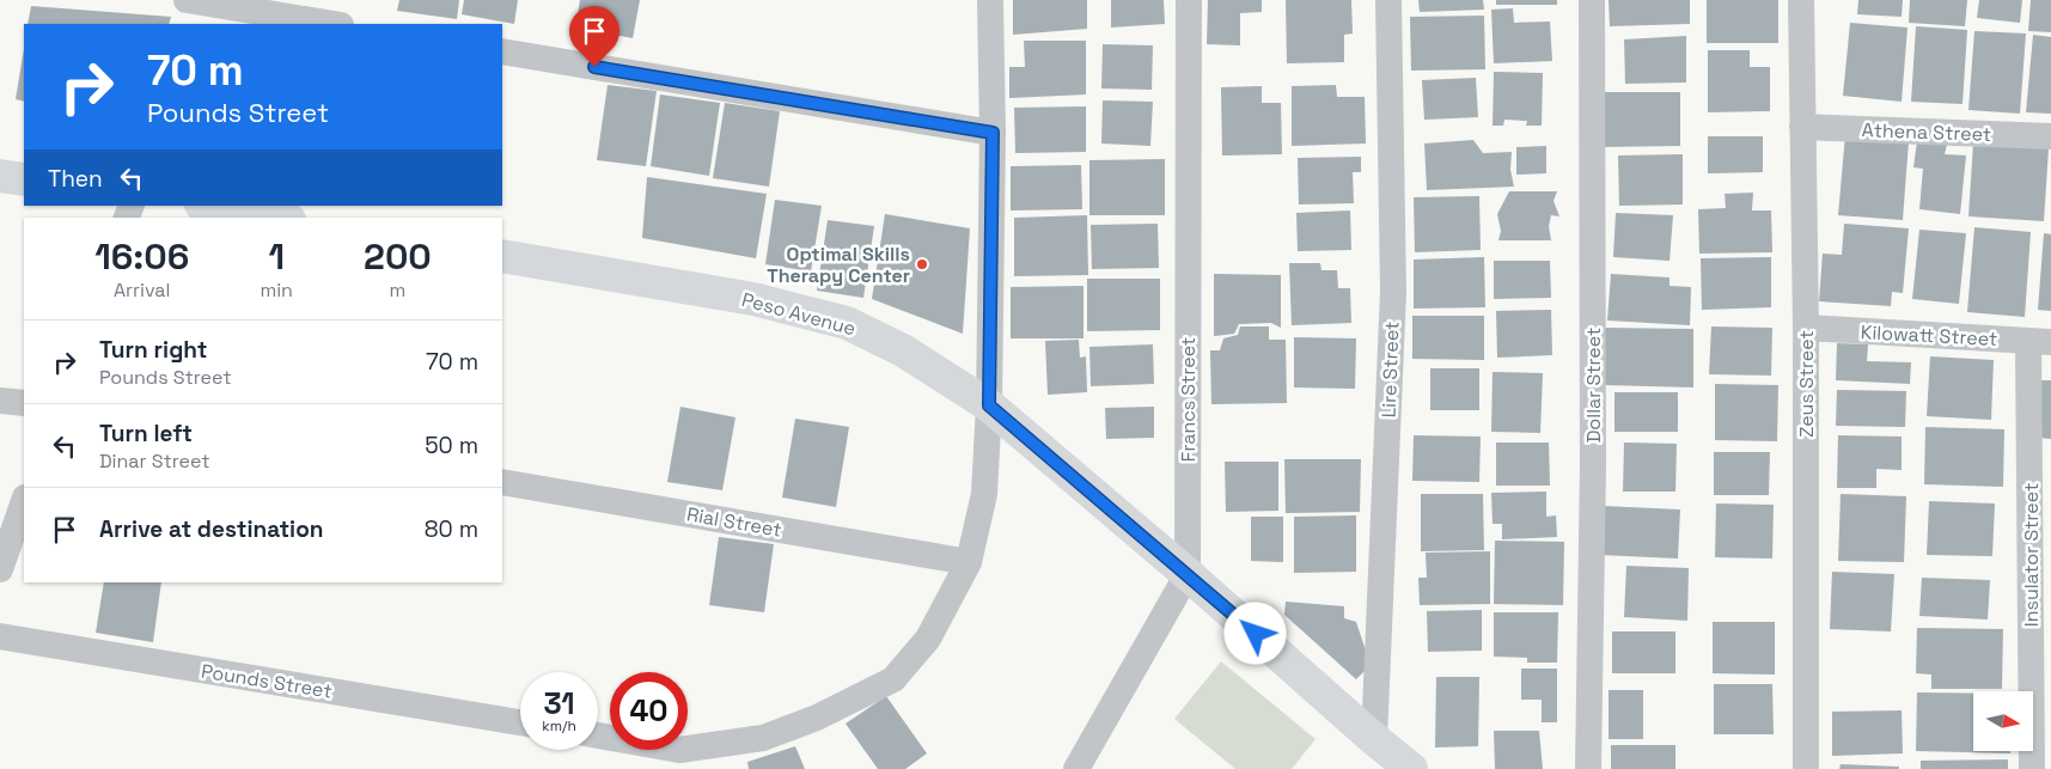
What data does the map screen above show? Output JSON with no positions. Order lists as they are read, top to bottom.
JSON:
{
  "streets": {
    "street": [
      "Athena Street",
      "Peso Avenue",
      "Kilowatt Street",
      "Lire Street",
      "Zeus Street",
      "Dollar Street",
      "Francs Street",
      "Rial Street",
      "Insulator Street",
      "Pounds Street"
    ]
  },
  "crossings": [
    ["Athena Street", "Zeus Street"],
    ["Peso Avenue", "Lire Street"],
    ["Peso Avenue", "Francs Street"],
    ["Kilowatt Street", "Zeus Street"],
    ["Kilowatt Street", "Insulator Street"]
  ],
  "places": ["Optimal Skills Therapy Center"],
  "north": "right",
  "page": {
    "turn": ["70 m", "Pounds Street"],
    "then": "Then",
    "eta": [
      "16:06",
      "Arrival",
      "1",
      "min",
      "200",
      "m"
    ],
    "list": [
      {
        "name": "Turn right",
        "note": "Pounds Street",
        "value": "70 m"
      },
      {
        "name": "Turn left",
        "note": "Dinar Street",
        "value": "50 m"
      },
      {
        "name": "Arrive at destination",
        "value": "80 m"
      }
    ],
    "speed": "31 km/h",
    "limit": "40"
  }
}
